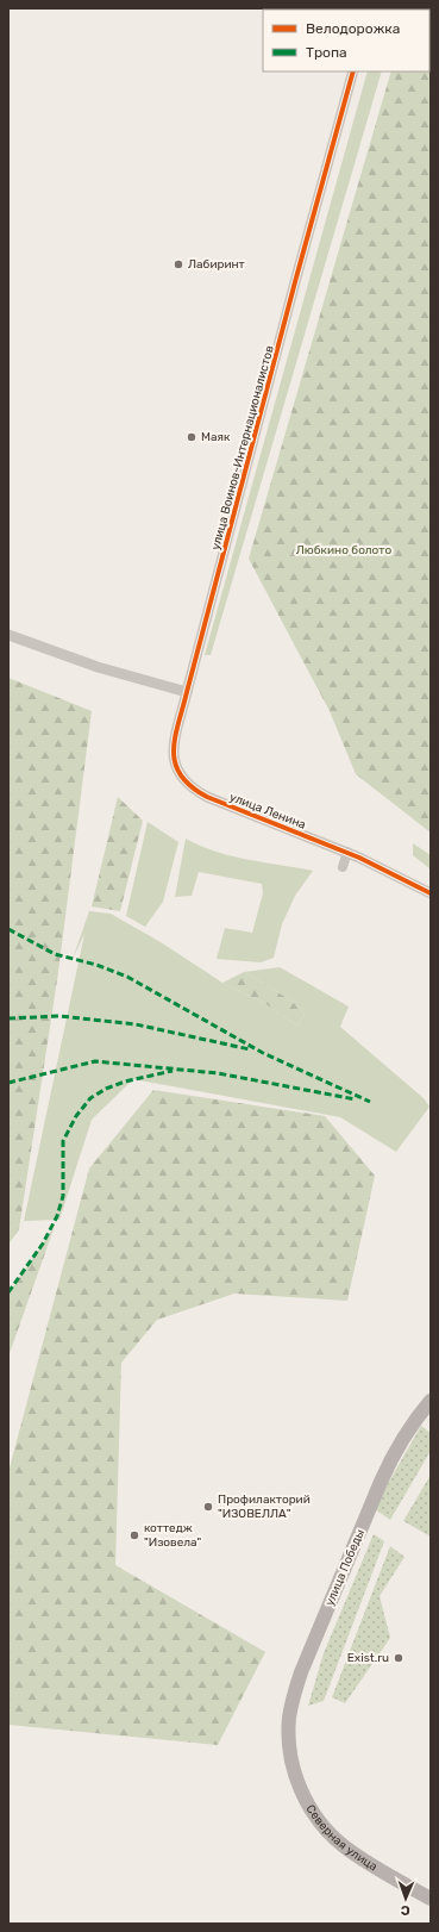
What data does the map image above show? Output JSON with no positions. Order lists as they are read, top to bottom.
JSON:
{
  "streets": {
    "main road": ["улица Победы", "Северная улица"],
    "street": ["улица Воинов-Интернационалистов", "улица Ленина"]
  },
  "crossings": [
    ["улица Воинов-Интернационалистов", "улица Ленина"],
    ["улица Победы", "Северная улица"]
  ],
  "parks": ["Любкино болото"],
  "places": [
    "Лабиринт",
    "Маяк",
    "Профилакторий \"ИЗОВЕЛЛА\"",
    "коттедж \"Изовела\"",
    "Exist.ru"
  ],
  "legend": ["Велодорожка", "Тропа"],
  "north": "bottom"
}
